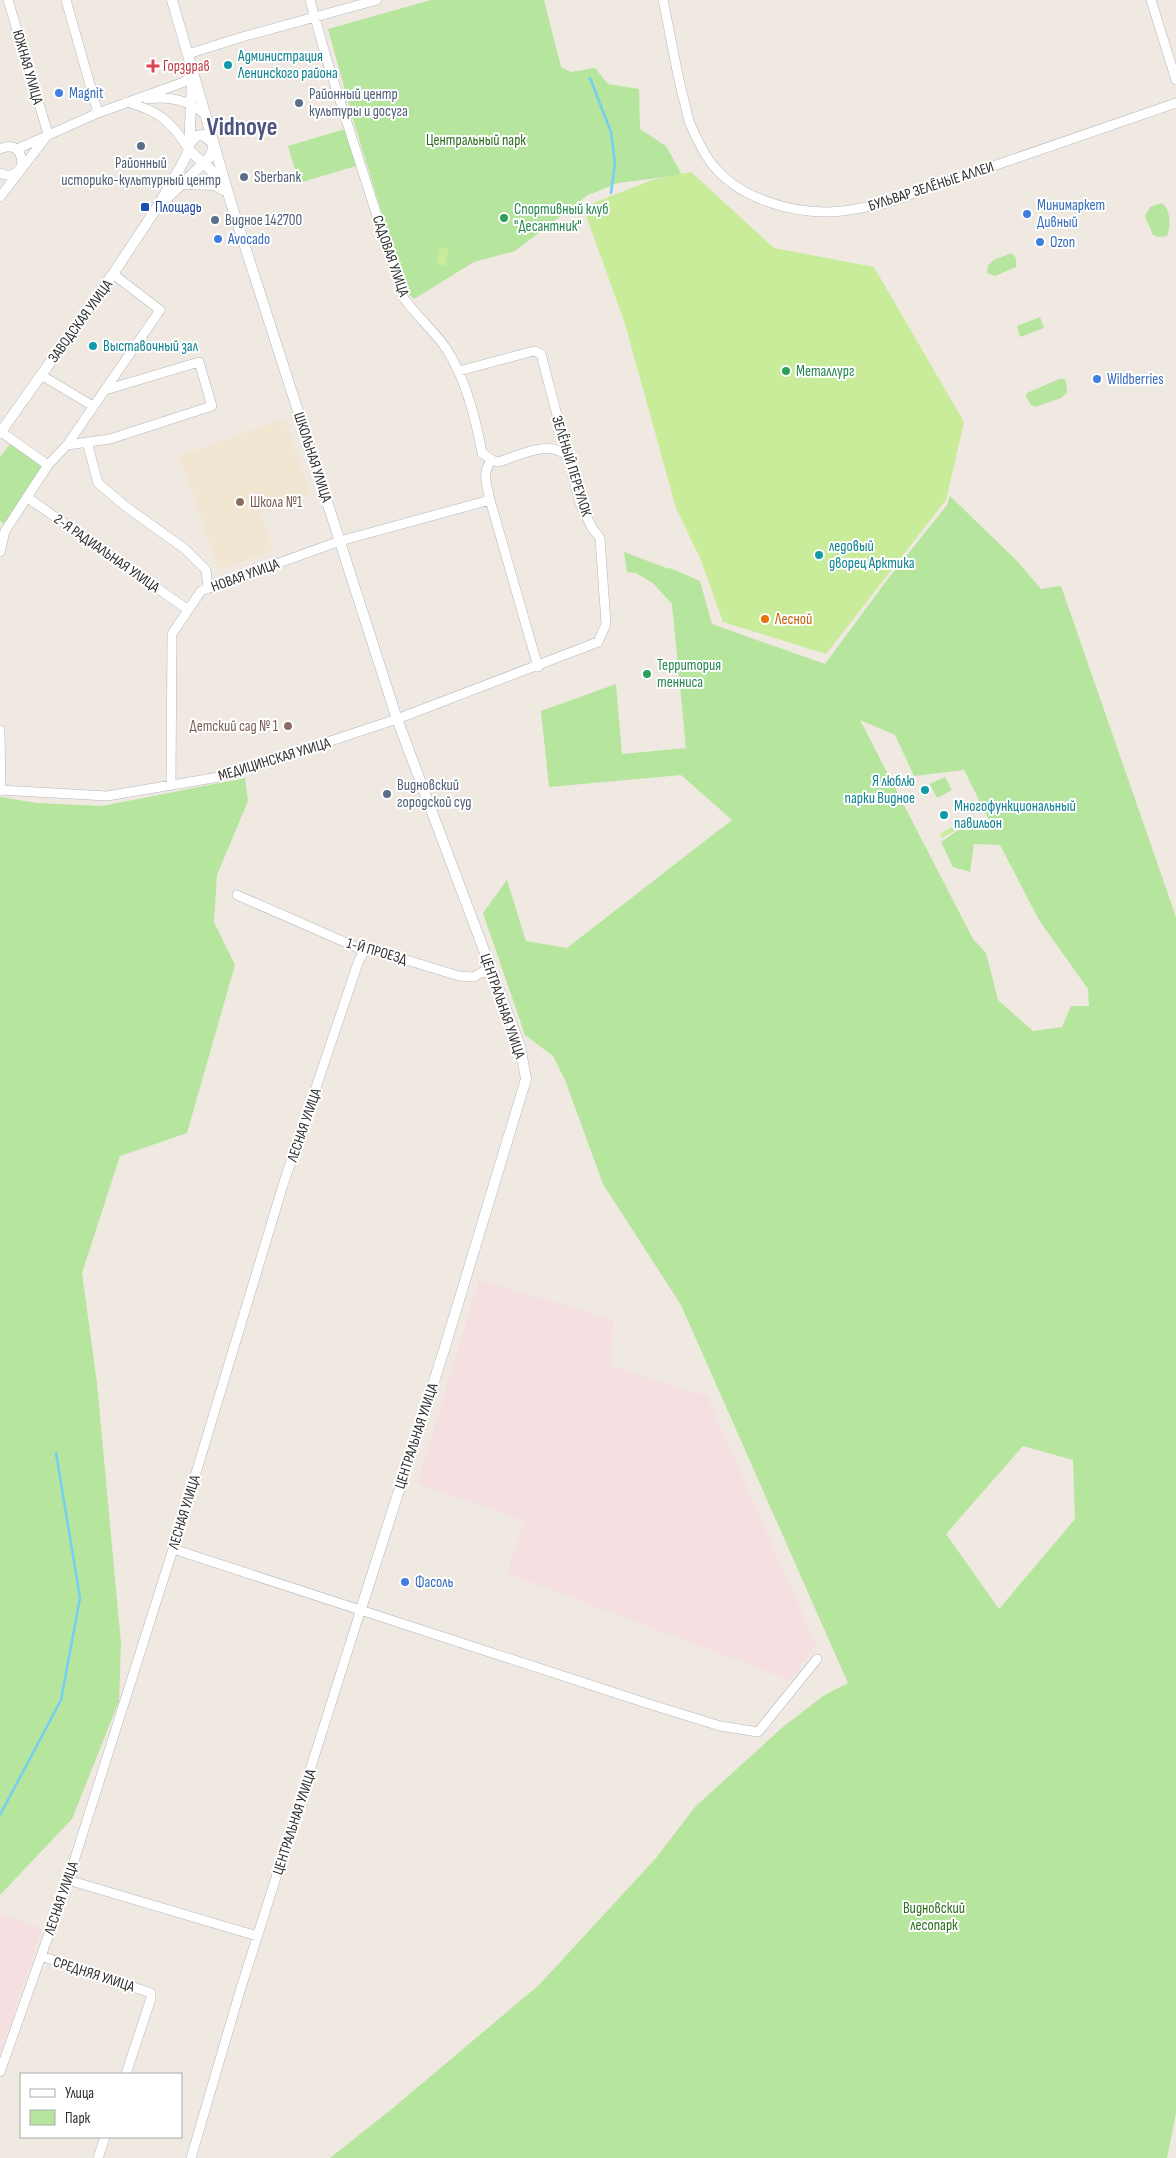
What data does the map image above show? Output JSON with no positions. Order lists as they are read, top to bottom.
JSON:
{
  "streets": {
    "street": [
      "ЮЖНАЯ УЛИЦА",
      "БУЛЬВАР ЗЕЛЁНЫЕ АЛЛЕИ",
      "САДОВАЯ УЛИЦА",
      "ЗАВОДСКАЯ УЛИЦА",
      "ШКОЛЬНАЯ УЛИЦА",
      "ЗЕЛЁНЫЙ ПЕРЕУЛОК",
      "2-Я РАДИАЛЬНАЯ УЛИЦА",
      "НОВАЯ УЛИЦА",
      "МЕДИЦИНСКАЯ УЛИЦА",
      "1-Й ПРОЕЗД",
      "ЦЕНТРАЛЬНАЯ УЛИЦА",
      "ЛЕСНАЯ УЛИЦА",
      "СРЕДНЯЯ УЛИЦА"
    ]
  },
  "crossings": [
    ["САДОВАЯ УЛИЦА", "ЗЕЛЁНЫЙ ПЕРЕУЛОК"],
    ["ШКОЛЬНАЯ УЛИЦА", "НОВАЯ УЛИЦА"],
    ["ШКОЛЬНАЯ УЛИЦА", "МЕДИЦИНСКАЯ УЛИЦА"],
    ["ШКОЛЬНАЯ УЛИЦА", "ЦЕНТРАЛЬНАЯ УЛИЦА"],
    ["ЗЕЛЁНЫЙ ПЕРЕУЛОК", "МЕДИЦИНСКАЯ УЛИЦА"],
    ["2-Я РАДИАЛЬНАЯ УЛИЦА", "НОВАЯ УЛИЦА"],
    ["НОВАЯ УЛИЦА", "МЕДИЦИНСКАЯ УЛИЦА"],
    ["МЕДИЦИНСКАЯ УЛИЦА", "ЦЕНТРАЛЬНАЯ УЛИЦА"],
    ["1-Й ПРОЕЗД", "ЦЕНТРАЛЬНАЯ УЛИЦА"],
    ["1-Й ПРОЕЗД", "ЛЕСНАЯ УЛИЦА"],
    ["ЛЕСНАЯ УЛИЦА", "СРЕДНЯЯ УЛИЦА"]
  ],
  "districts": ["Vidnoye"],
  "parks": ["Центральный парк", "Видновский лесопарк"],
  "places": {
    "other": [
      "Администрация Ленинского района",
      "Magnit",
      "Районный центр культуры и досуга",
      "Районный историко-культурный центр",
      "Sberbank",
      "Минимаркет Дивный",
      "Спортивный клуб \"Десантник\"",
      "Видное 142700",
      "Avocado",
      "Ozon",
      "Выставочный зал",
      "Металлург",
      "Wildberries",
      "Школа №1",
      "ледовый дворец Арктика",
      "Лесной",
      "Территория тенниса",
      "Детский сад № 1",
      "Я люблю парки Видное",
      "Видновский городской суд",
      "Многофункциональный павильон",
      "Фасоль"
    ],
    "health": ["Горздрав"],
    "transit": ["Площадь"]
  },
  "legend": ["Улица", "Парк"]
}
